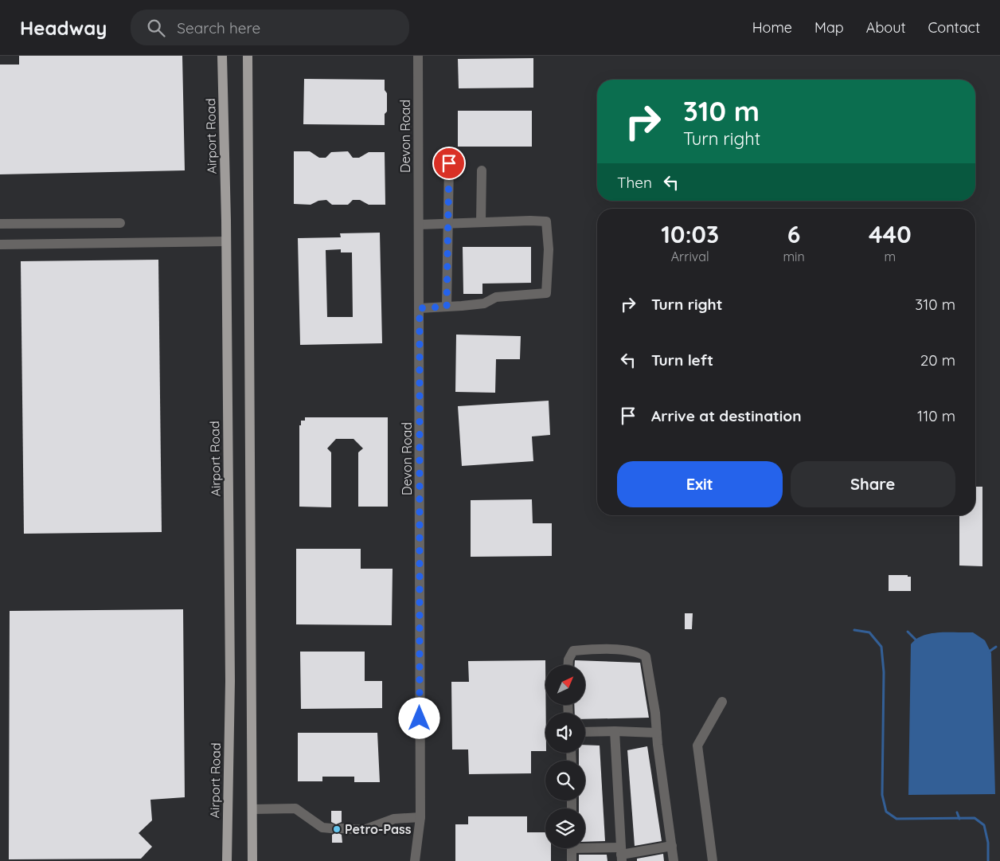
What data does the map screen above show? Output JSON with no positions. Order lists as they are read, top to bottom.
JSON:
{
  "streets": {
    "main road": ["Airport Road"],
    "street": ["Devon Road"]
  },
  "places": ["Petro-Pass"],
  "north": "top right",
  "page": {
    "header": "Headway",
    "search": "Search here",
    "nav": [
      "Home",
      "Map",
      "About",
      "Contact"
    ],
    "turn": ["310 m", "Turn right"],
    "then": "Then",
    "eta": [
      "10:03",
      "Arrival",
      "6",
      "min",
      "440",
      "m"
    ],
    "list": [
      {
        "name": "Turn right",
        "value": "310 m"
      },
      {
        "name": "Turn left",
        "value": "20 m"
      },
      {
        "name": "Arrive at destination",
        "value": "110 m"
      }
    ],
    "buttons": ["Exit", "Share"]
  }
}
